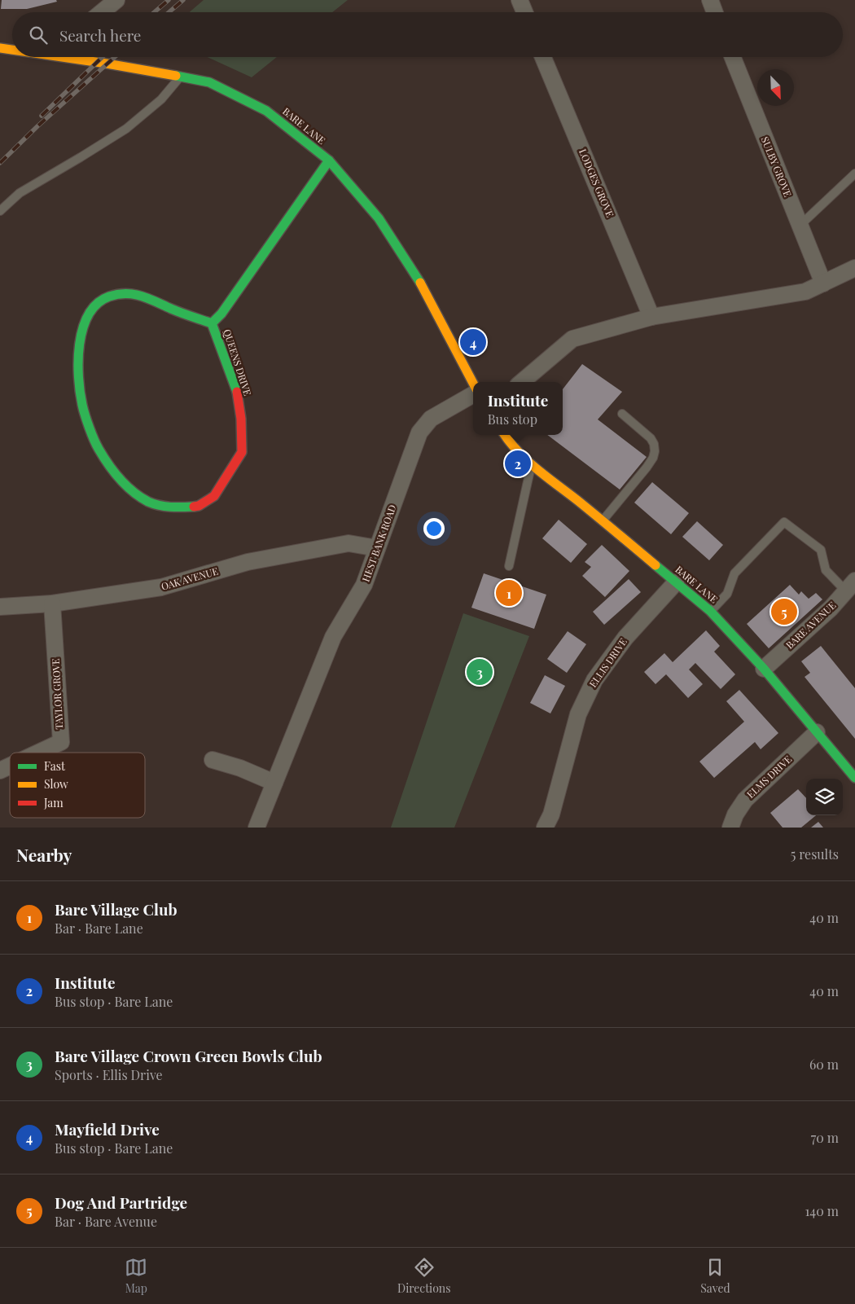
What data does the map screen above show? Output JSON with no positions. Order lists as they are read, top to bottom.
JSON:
{
  "streets": {
    "main road": ["BARE LANE", "QUEENS DRIVE"],
    "street": [
      "SULBY GROVE",
      "LODGES GROVE",
      "HEST BANK ROAD",
      "OAK AVENUE",
      "BARE AVENUE",
      "ELLIS DRIVE",
      "TAYLOR GROVE",
      "ELMS DRIVE"
    ]
  },
  "crossings": [
    ["BARE LANE", "QUEENS DRIVE"],
    ["BARE LANE", "BARE AVENUE"],
    ["BARE LANE", "ELLIS DRIVE"],
    ["BARE LANE", "ELMS DRIVE"],
    ["HEST BANK ROAD", "OAK AVENUE"],
    ["OAK AVENUE", "TAYLOR GROVE"]
  ],
  "legend": ["Fast", "Slow", "Jam"],
  "north": "bottom right",
  "page": {
    "search": "Search here",
    "pins": [
      "4",
      "2",
      "1",
      "5",
      "3"
    ],
    "popup": ["Institute", "Bus stop"],
    "heading": ["Nearby", "5 results"],
    "list": [
      {
        "mark": "1",
        "name": "Bare Village Club",
        "note": "Bar · Bare Lane",
        "value": "40 m"
      },
      {
        "mark": "2",
        "name": "Institute",
        "note": "Bus stop · Bare Lane",
        "value": "40 m"
      },
      {
        "mark": "3",
        "name": "Bare Village Crown Green Bowls Club",
        "note": "Sports · Ellis Drive",
        "value": "60 m"
      },
      {
        "mark": "4",
        "name": "Mayfield Drive",
        "note": "Bus stop · Bare Lane",
        "value": "70 m"
      },
      {
        "mark": "5",
        "name": "Dog And Partridge",
        "note": "Bar · Bare Avenue",
        "value": "140 m"
      }
    ],
    "nav": ["Map", "Directions", "Saved"]
  }
}
